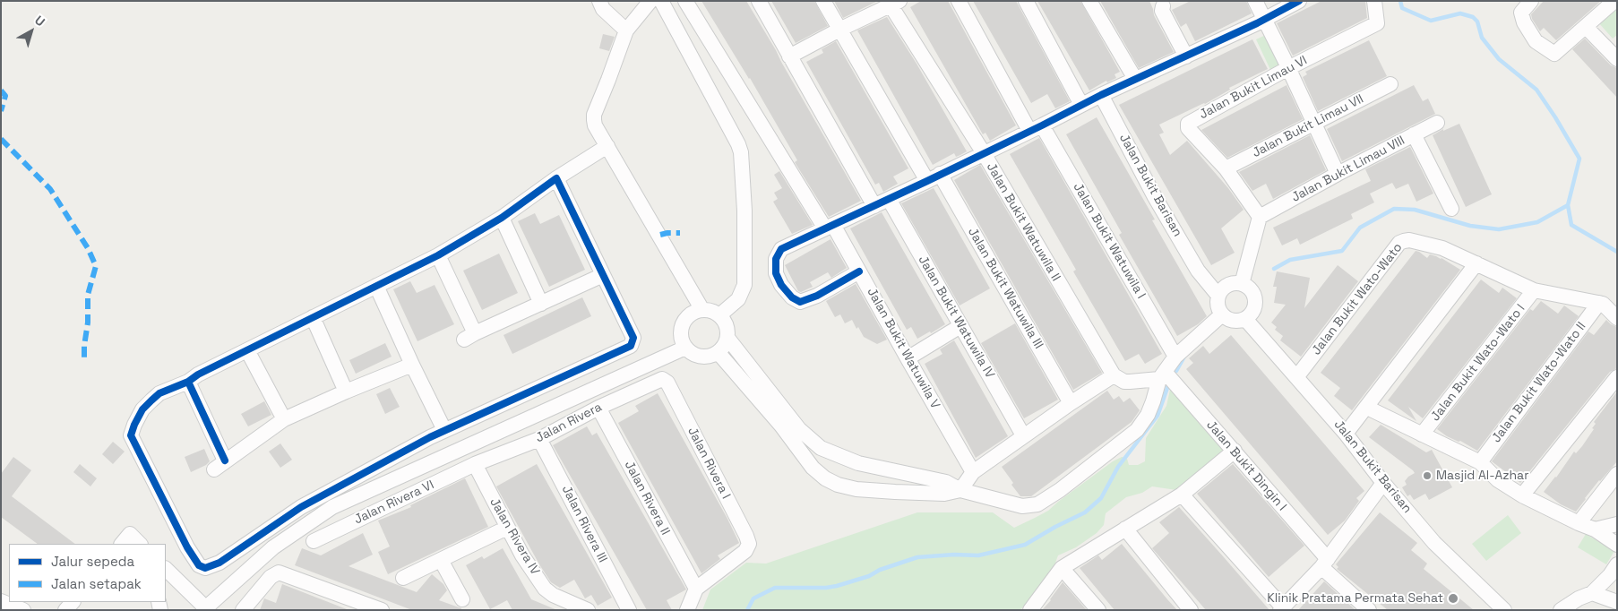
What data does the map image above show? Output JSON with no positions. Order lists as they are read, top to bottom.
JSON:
{
  "streets": {
    "street": [
      "Jalan Bukit Limau VI",
      "Jalan Bukit Limau VII",
      "Jalan Bukit Limau VIII",
      "Jalan Bukit Barisan",
      "Jalan Bukit Watuwila II",
      "Jalan Bukit Watuwila I",
      "Jalan Bukit Watuwila III",
      "Jalan Bukit Wato-Wato",
      "Jalan Bukit Watuwila IV",
      "Jalan Bukit Watuwila V",
      "Jalan Bukit Wato-Wato I",
      "Jalan Bukit Wato-Wato II",
      "Jalan Rivera",
      "Jalan Rivera I",
      "Jalan Bukit Dingin I",
      "Jalan Rivera II",
      "Jalan Rivera VI",
      "Jalan Rivera III",
      "Jalan Rivera IV"
    ]
  },
  "crossings": [
    ["Jalan Bukit Limau VI", "Jalan Bukit Limau VII"],
    ["Jalan Bukit Limau VI", "Jalan Bukit Limau VIII"],
    ["Jalan Bukit Barisan", "Jalan Bukit Wato-Wato"],
    ["Jalan Bukit Wato-Wato", "Jalan Bukit Wato-Wato I"],
    ["Jalan Bukit Wato-Wato", "Jalan Bukit Wato-Wato II"],
    ["Jalan Rivera", "Jalan Rivera I"],
    ["Jalan Rivera", "Jalan Rivera II"],
    ["Jalan Rivera", "Jalan Rivera VI"],
    ["Jalan Rivera", "Jalan Rivera III"],
    ["Jalan Rivera", "Jalan Rivera IV"],
    ["Jalan Rivera I", "Jalan Rivera II"],
    ["Jalan Rivera VI", "Jalan Rivera IV"]
  ],
  "places": ["Masjid Al-Azhar", "Klinik Pratama Permata Sehat"],
  "legend": ["Jalur sepeda", "Jalan setapak"],
  "north": "top right"
}
